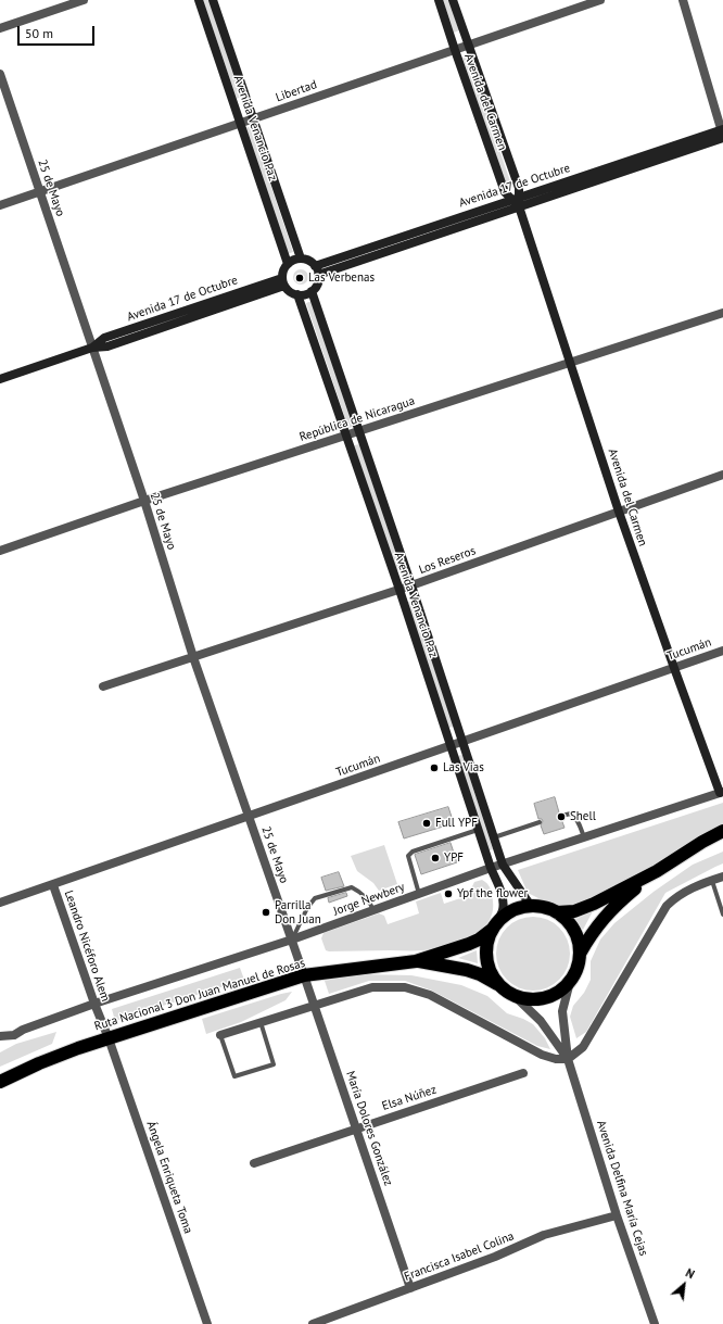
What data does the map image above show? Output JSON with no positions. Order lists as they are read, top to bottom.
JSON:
{
  "streets": {
    "highway": ["Ruta Nacional 3 Don Juan Manuel de Rosas"],
    "main road": ["Avenida del Carmen", "Avenida Venancio Paz", "Avenida 17 de Octubre"],
    "street": [
      "Libertad",
      "25 de Mayo",
      "República de Nicaragua",
      "Los Reseros",
      "Tucumán",
      "Jorge Newbery",
      "Leandro Nicéforo Alem",
      "Elsa Núñez",
      "María Dolores González",
      "Ángela Enriqueta Toma",
      "Avenida Delfina María Cejas",
      "Francisca Isabel Colina"
    ]
  },
  "crossings": [
    ["Libertad", "Avenida del Carmen"],
    ["Libertad", "Avenida Venancio Paz"],
    ["Libertad", "25 de Mayo"],
    ["Avenida del Carmen", "Avenida 17 de Octubre"],
    ["Avenida del Carmen", "República de Nicaragua"],
    ["Avenida del Carmen", "Los Reseros"],
    ["Avenida del Carmen", "Tucumán"],
    ["Avenida del Carmen", "Jorge Newbery"],
    ["Avenida Venancio Paz", "Avenida 17 de Octubre"],
    ["Avenida Venancio Paz", "República de Nicaragua"],
    ["Avenida Venancio Paz", "Los Reseros"],
    ["Avenida Venancio Paz", "Tucumán"],
    ["Avenida Venancio Paz", "Jorge Newbery"],
    ["Avenida Venancio Paz", "Ruta Nacional 3 Don Juan Manuel de Rosas"],
    ["Avenida Venancio Paz", "Avenida Delfina María Cejas"],
    ["Avenida 17 de Octubre", "25 de Mayo"],
    ["25 de Mayo", "República de Nicaragua"],
    ["25 de Mayo", "Los Reseros"],
    ["25 de Mayo", "Tucumán"],
    ["25 de Mayo", "Jorge Newbery"],
    ["25 de Mayo", "Ruta Nacional 3 Don Juan Manuel de Rosas"],
    ["25 de Mayo", "María Dolores González"],
    ["Tucumán", "Leandro Nicéforo Alem"],
    ["Jorge Newbery", "Leandro Nicéforo Alem"],
    ["Leandro Nicéforo Alem", "Ruta Nacional 3 Don Juan Manuel de Rosas"],
    ["Leandro Nicéforo Alem", "Ángela Enriqueta Toma"],
    ["Ruta Nacional 3 Don Juan Manuel de Rosas", "María Dolores González"],
    ["Ruta Nacional 3 Don Juan Manuel de Rosas", "Ángela Enriqueta Toma"],
    ["Ruta Nacional 3 Don Juan Manuel de Rosas", "Avenida Delfina María Cejas"],
    ["Elsa Núñez", "María Dolores González"],
    ["María Dolores González", "Francisca Isabel Colina"],
    ["Avenida Delfina María Cejas", "Francisca Isabel Colina"]
  ],
  "places": [
    "Las Verbenas",
    "Las Vias",
    "Shell",
    "Full YPF",
    "YPF",
    "Ypf the flower",
    "Parrilla Don Juan"
  ],
  "scale_bar": "50 m",
  "north": "top right"
}
